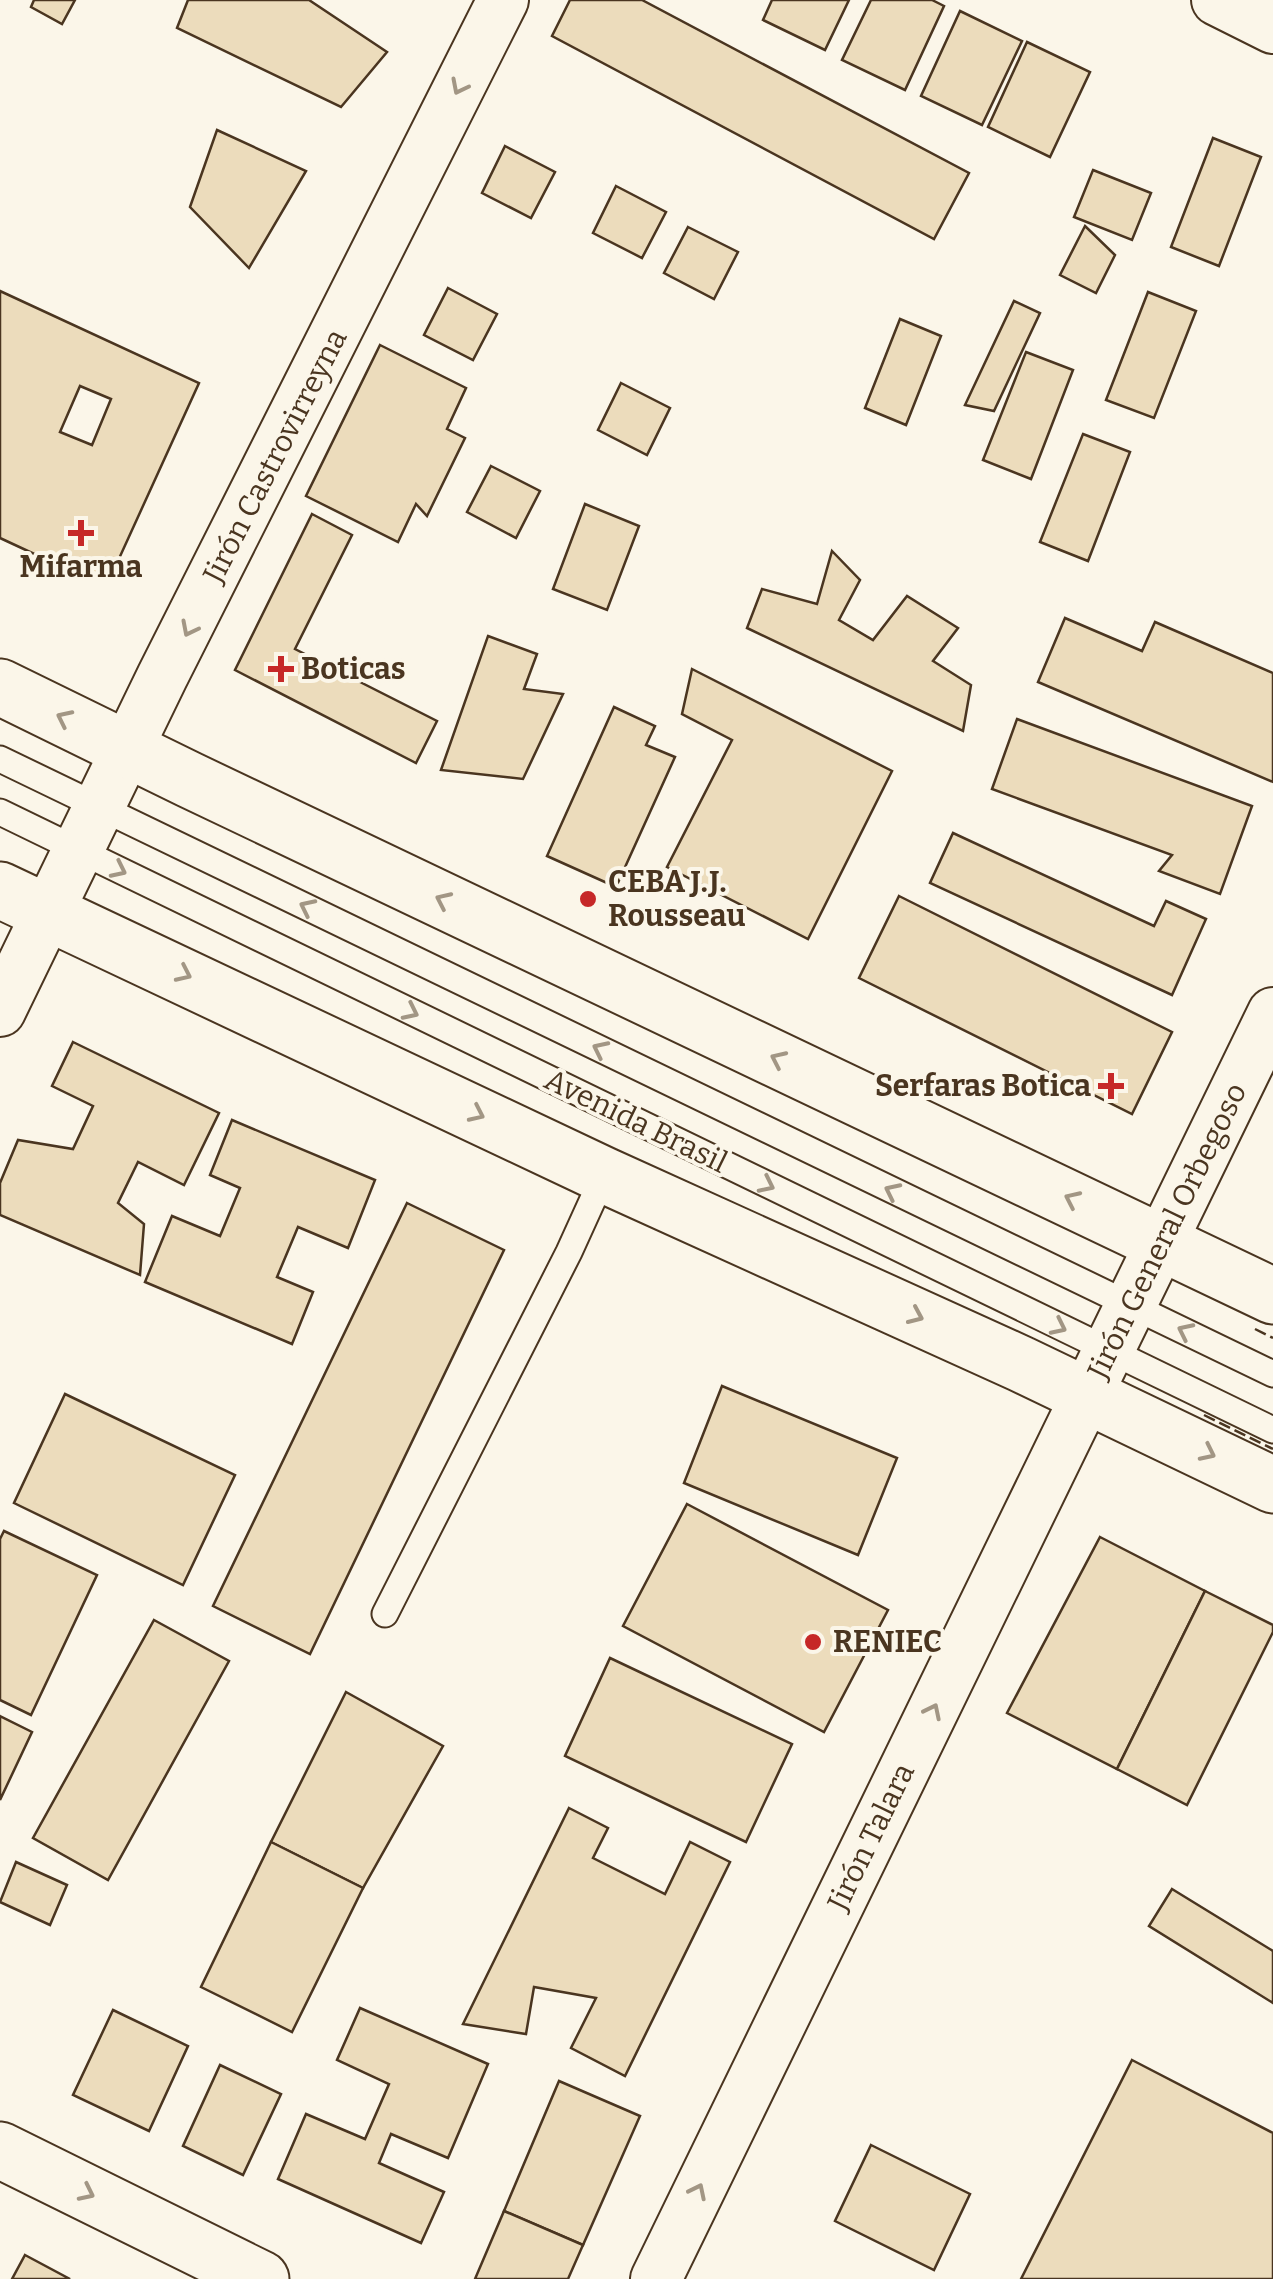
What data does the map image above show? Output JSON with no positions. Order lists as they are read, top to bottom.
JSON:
{
  "streets": {
    "main road": ["Avenida Brasil"],
    "street": ["Jirón Castrovirreyna", "Jirón General Orbegoso", "Jirón Talara"]
  },
  "crossings": [
    ["Jirón Castrovirreyna", "Avenida Brasil"],
    ["Avenida Brasil", "Jirón General Orbegoso"],
    ["Avenida Brasil", "Jirón Talara"],
    ["Jirón General Orbegoso", "Jirón Talara"]
  ],
  "one_way": ["Jirón Castrovirreyna", "Jirón Talara"],
  "places": {
    "health": ["Mifarma", "Boticas", "Serfaras Botica"],
    "other": ["CEBA J.J. Rousseau", "RENIEC"]
  }
}
